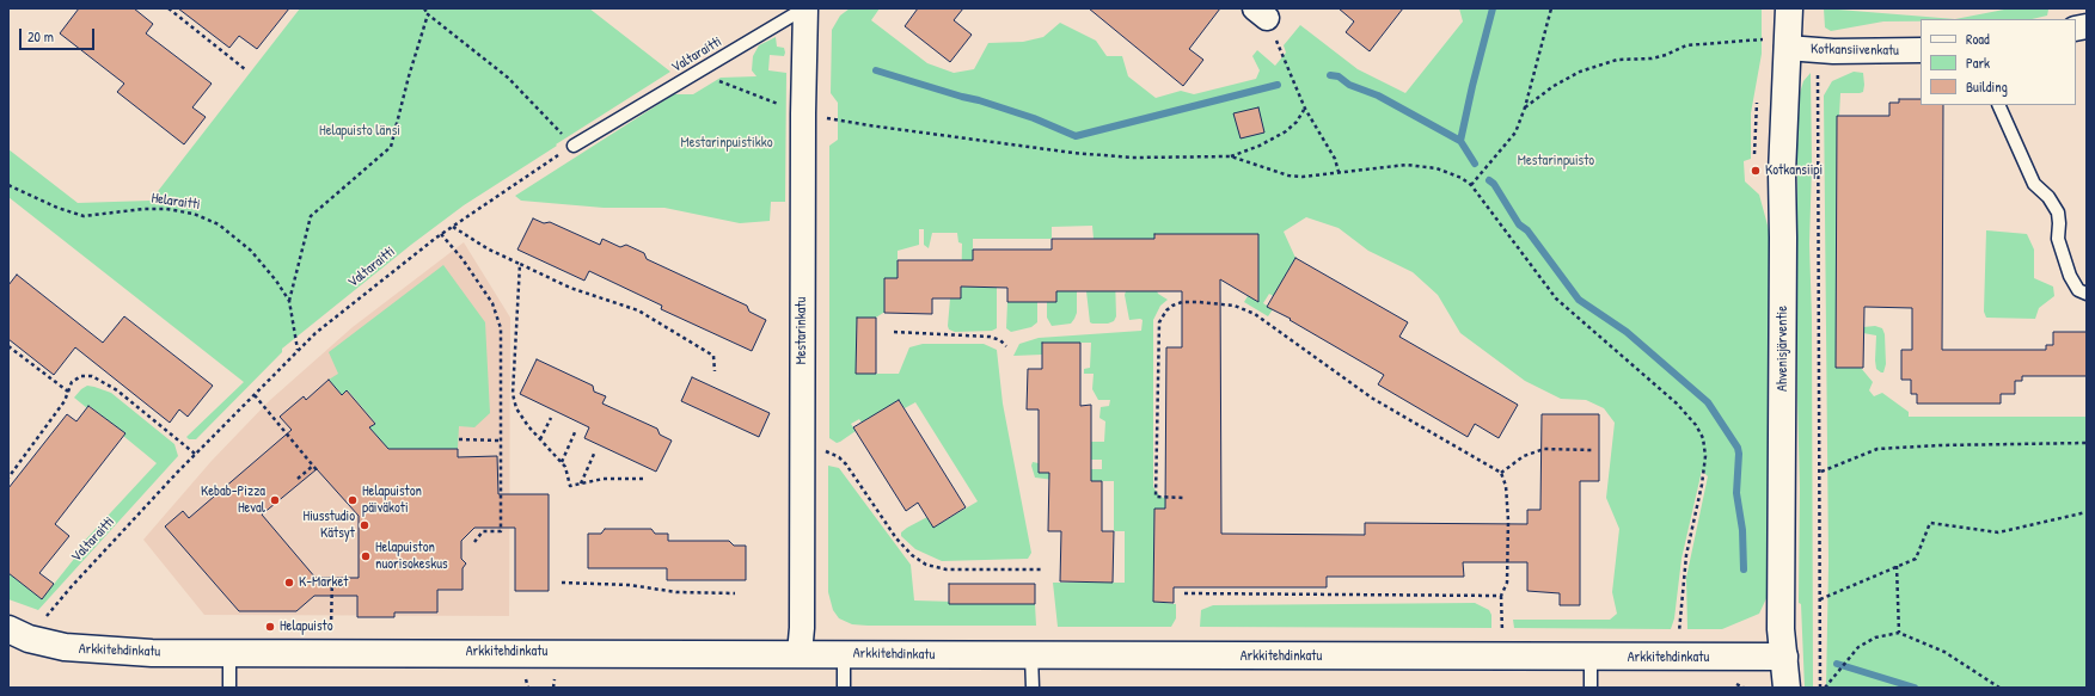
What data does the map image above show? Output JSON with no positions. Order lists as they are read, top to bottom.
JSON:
{
  "streets": {
    "street": [
      "Kotkansiivenkatu",
      "Mestarinkatu",
      "Ahvenisjärventie",
      "Arkkitehdinkatu"
    ],
    "lane": ["Valtaraitti"],
    "path": ["Helaraitti"]
  },
  "crossings": [
    ["Kotkansiivenkatu", "Ahvenisjärventie"],
    ["Valtaraitti", "Helaraitti"],
    ["Valtaraitti", "Mestarinkatu"],
    ["Valtaraitti", "Arkkitehdinkatu"],
    ["Mestarinkatu", "Arkkitehdinkatu"],
    ["Ahvenisjärventie", "Arkkitehdinkatu"]
  ],
  "parks": ["Helapuisto länsi", "Mestarinpuistikko", "Mestarinpuisto"],
  "places": [
    "Kotkansiipi",
    "Kebab-Pizza Heval",
    "Helapuiston päiväkoti",
    "Hiusstudio Kätsyt",
    "Helapuiston nuorisokeskus",
    "K-Market",
    "Helapuisto"
  ],
  "legend": ["Road", "Park", "Building"],
  "scale_bar": "20 m"
}
